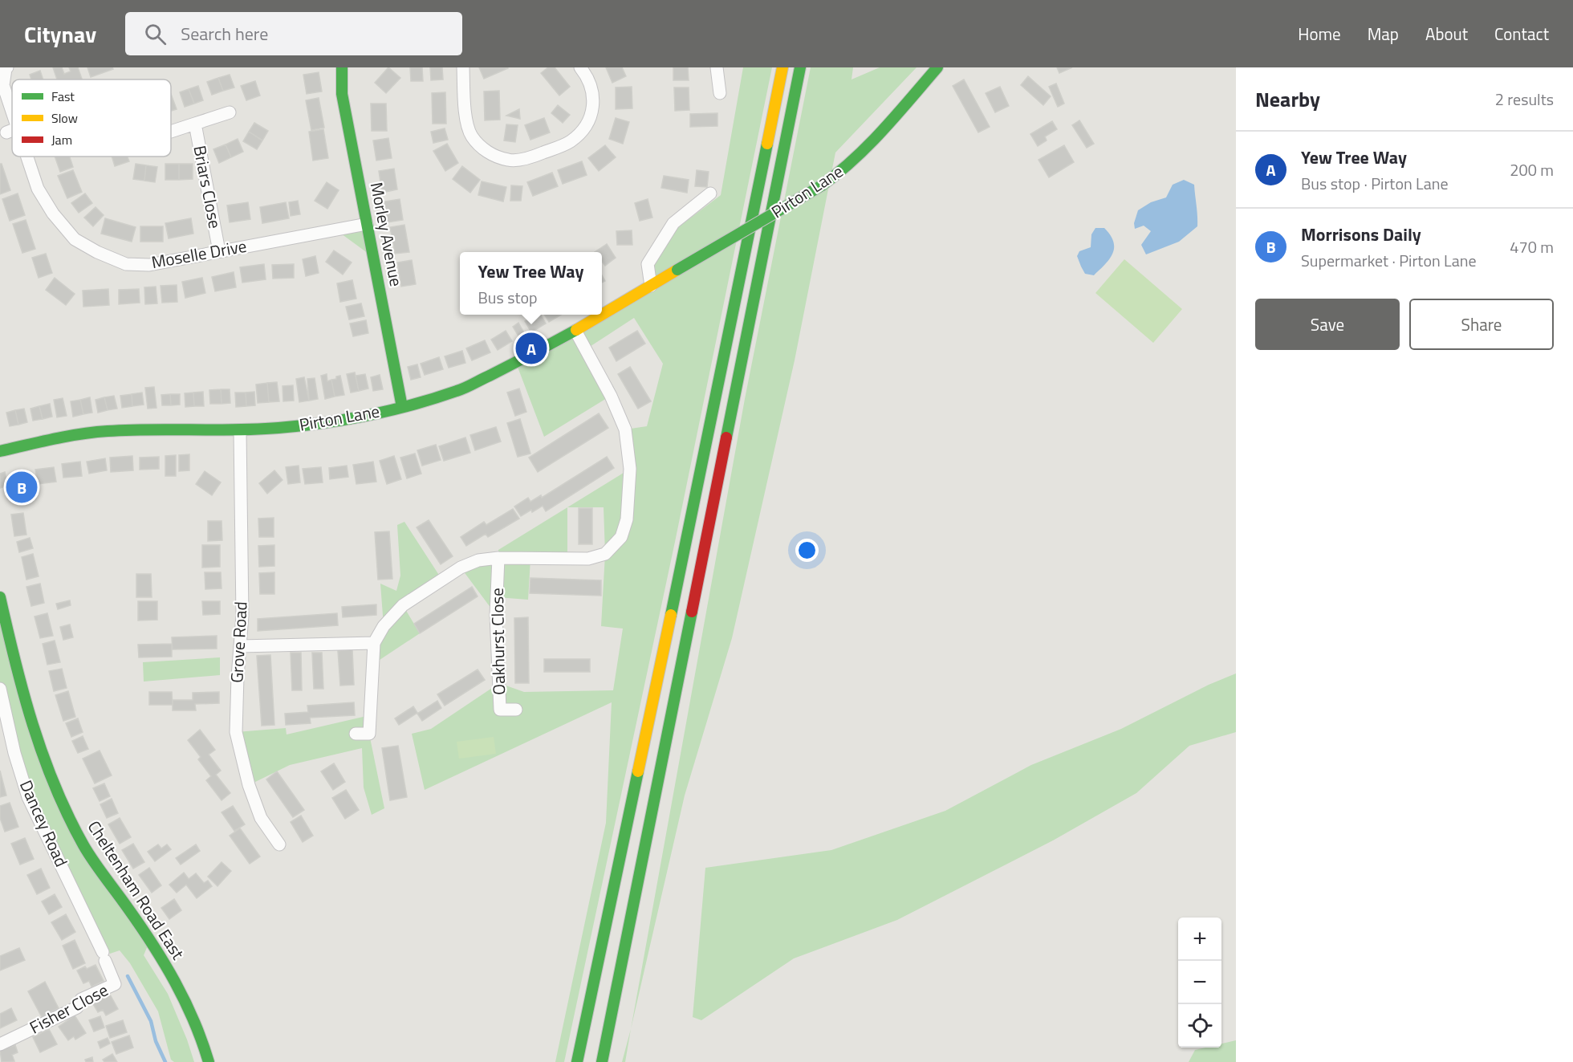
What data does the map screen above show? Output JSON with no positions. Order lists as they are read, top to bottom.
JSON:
{
  "streets": {
    "main road": ["Pirton Lane", "Morley Avenue", "Cheltenham Road East"],
    "street": [
      "Briars Close",
      "Moselle Drive",
      "Oakhurst Close",
      "Grove Road",
      "Dancey Road",
      "Fisher Close"
    ]
  },
  "crossings": [
    ["Briars Close", "Moselle Drive"],
    ["Pirton Lane", "Morley Avenue"],
    ["Pirton Lane", "Grove Road"],
    ["Morley Avenue", "Moselle Drive"],
    ["Dancey Road", "Fisher Close"]
  ],
  "legend": ["Fast", "Slow", "Jam"],
  "page": {
    "header": "Citynav",
    "search": "Search here",
    "nav": [
      "Home",
      "Map",
      "About",
      "Contact"
    ],
    "heading": ["Nearby", "2 results"],
    "list": [
      {
        "mark": "A",
        "name": "Yew Tree Way",
        "note": "Bus stop · Pirton Lane",
        "value": "200 m"
      },
      {
        "mark": "B",
        "name": "Morrisons Daily",
        "note": "Supermarket · Pirton Lane",
        "value": "470 m"
      }
    ],
    "popup": ["Yew Tree Way", "Bus stop"],
    "buttons": ["Save", "Share"],
    "pins": ["A", "B"],
    "map_buttons": ["+", "−"]
  }
}
